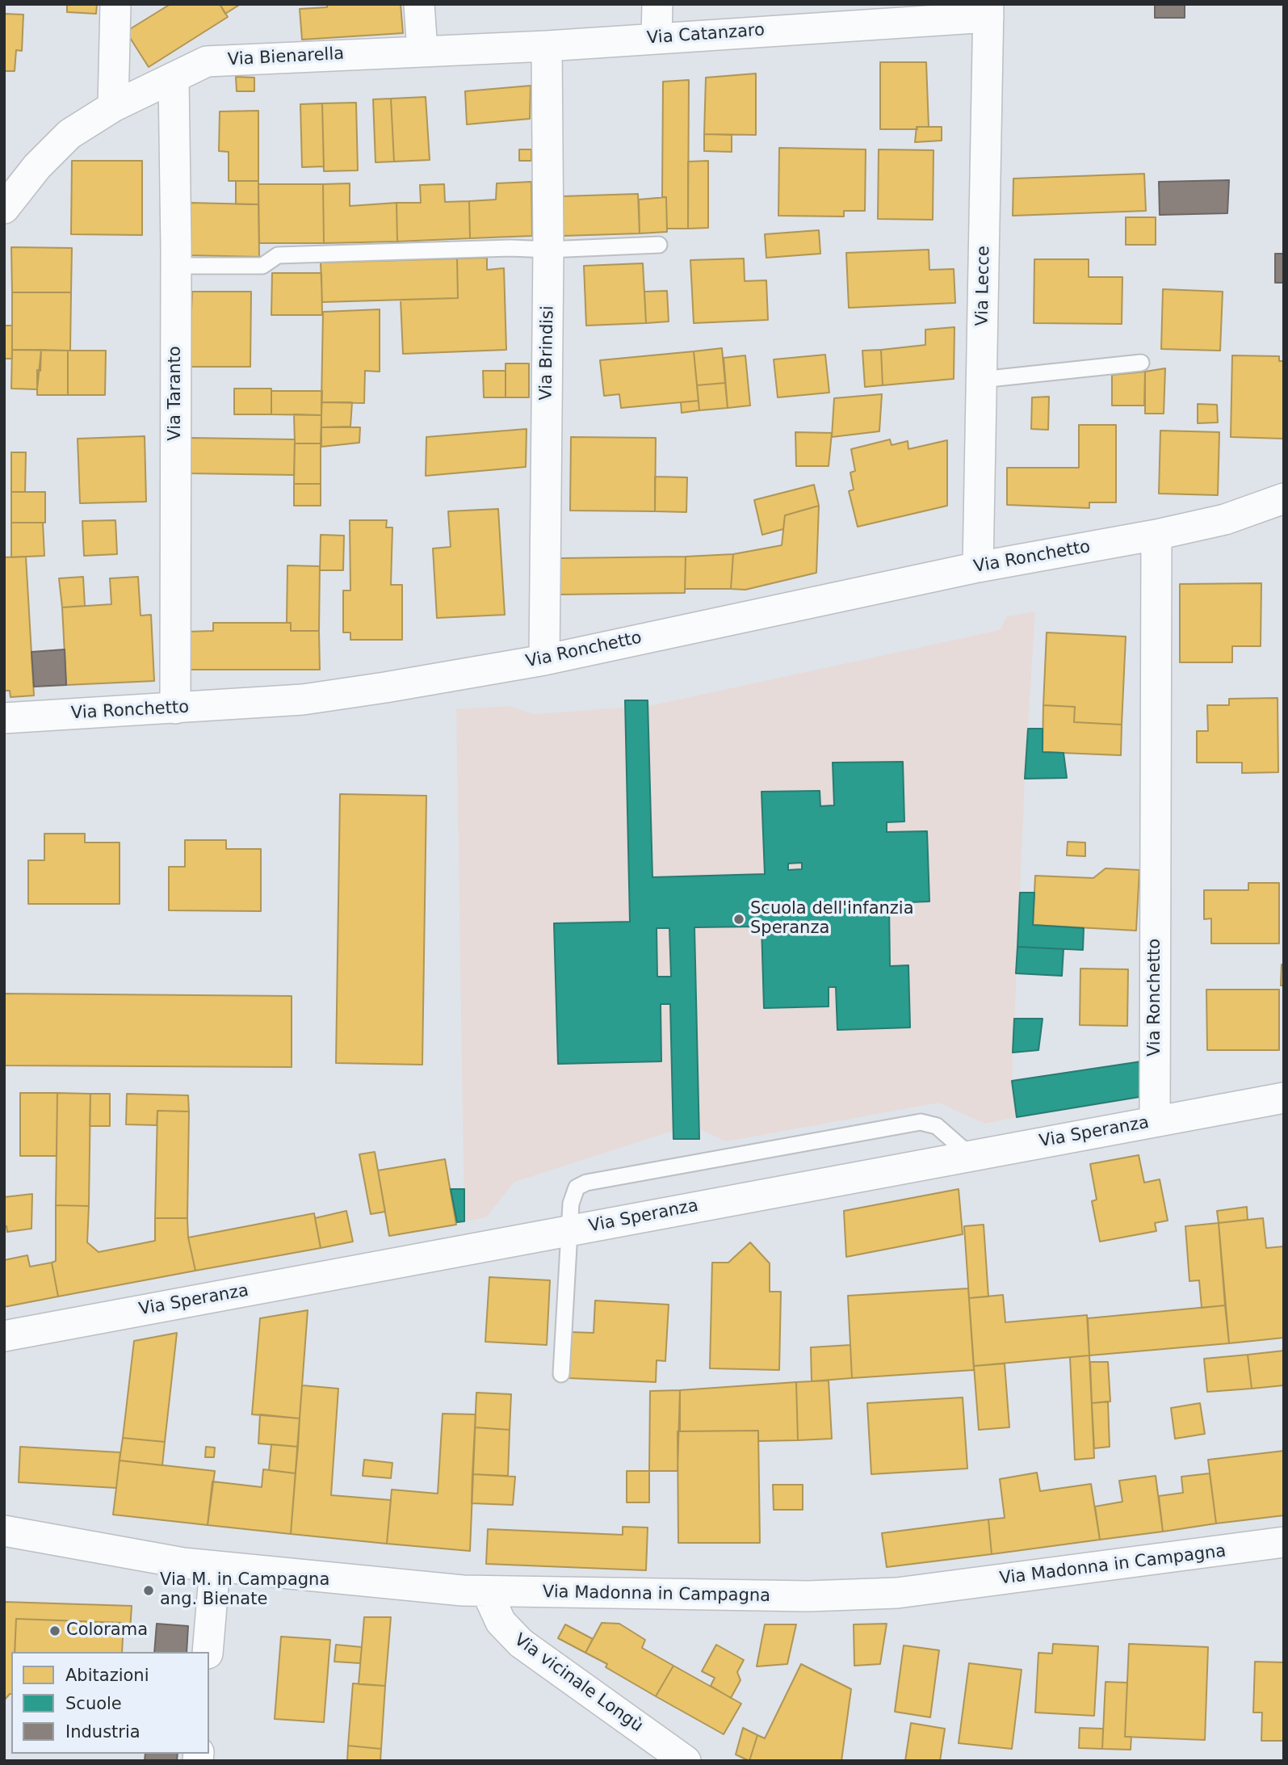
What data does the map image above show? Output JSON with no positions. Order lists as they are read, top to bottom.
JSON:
{
  "streets": {
    "street": [
      "Via Catanzaro",
      "Via Bienarella",
      "Via Lecce",
      "Via Brindisi",
      "Via Taranto",
      "Via Ronchetto",
      "Via Speranza",
      "Via Madonna in Campagna",
      "Via vicinale Longù"
    ]
  },
  "crossings": [
    ["Via Catanzaro", "Via Bienarella"],
    ["Via Catanzaro", "Via Lecce"],
    ["Via Catanzaro", "Via Brindisi"],
    ["Via Bienarella", "Via Taranto"],
    ["Via Lecce", "Via Ronchetto"],
    ["Via Brindisi", "Via Ronchetto"],
    ["Via Taranto", "Via Ronchetto"],
    ["Via Ronchetto", "Via Speranza"],
    ["Via Madonna in Campagna", "Via vicinale Longù"]
  ],
  "places": ["Scuola dell'infanzia Speranza", "Via M. in Campagna ang. Bienate", "Colorama"],
  "legend": ["Abitazioni", "Scuole", "Industria"]
}
